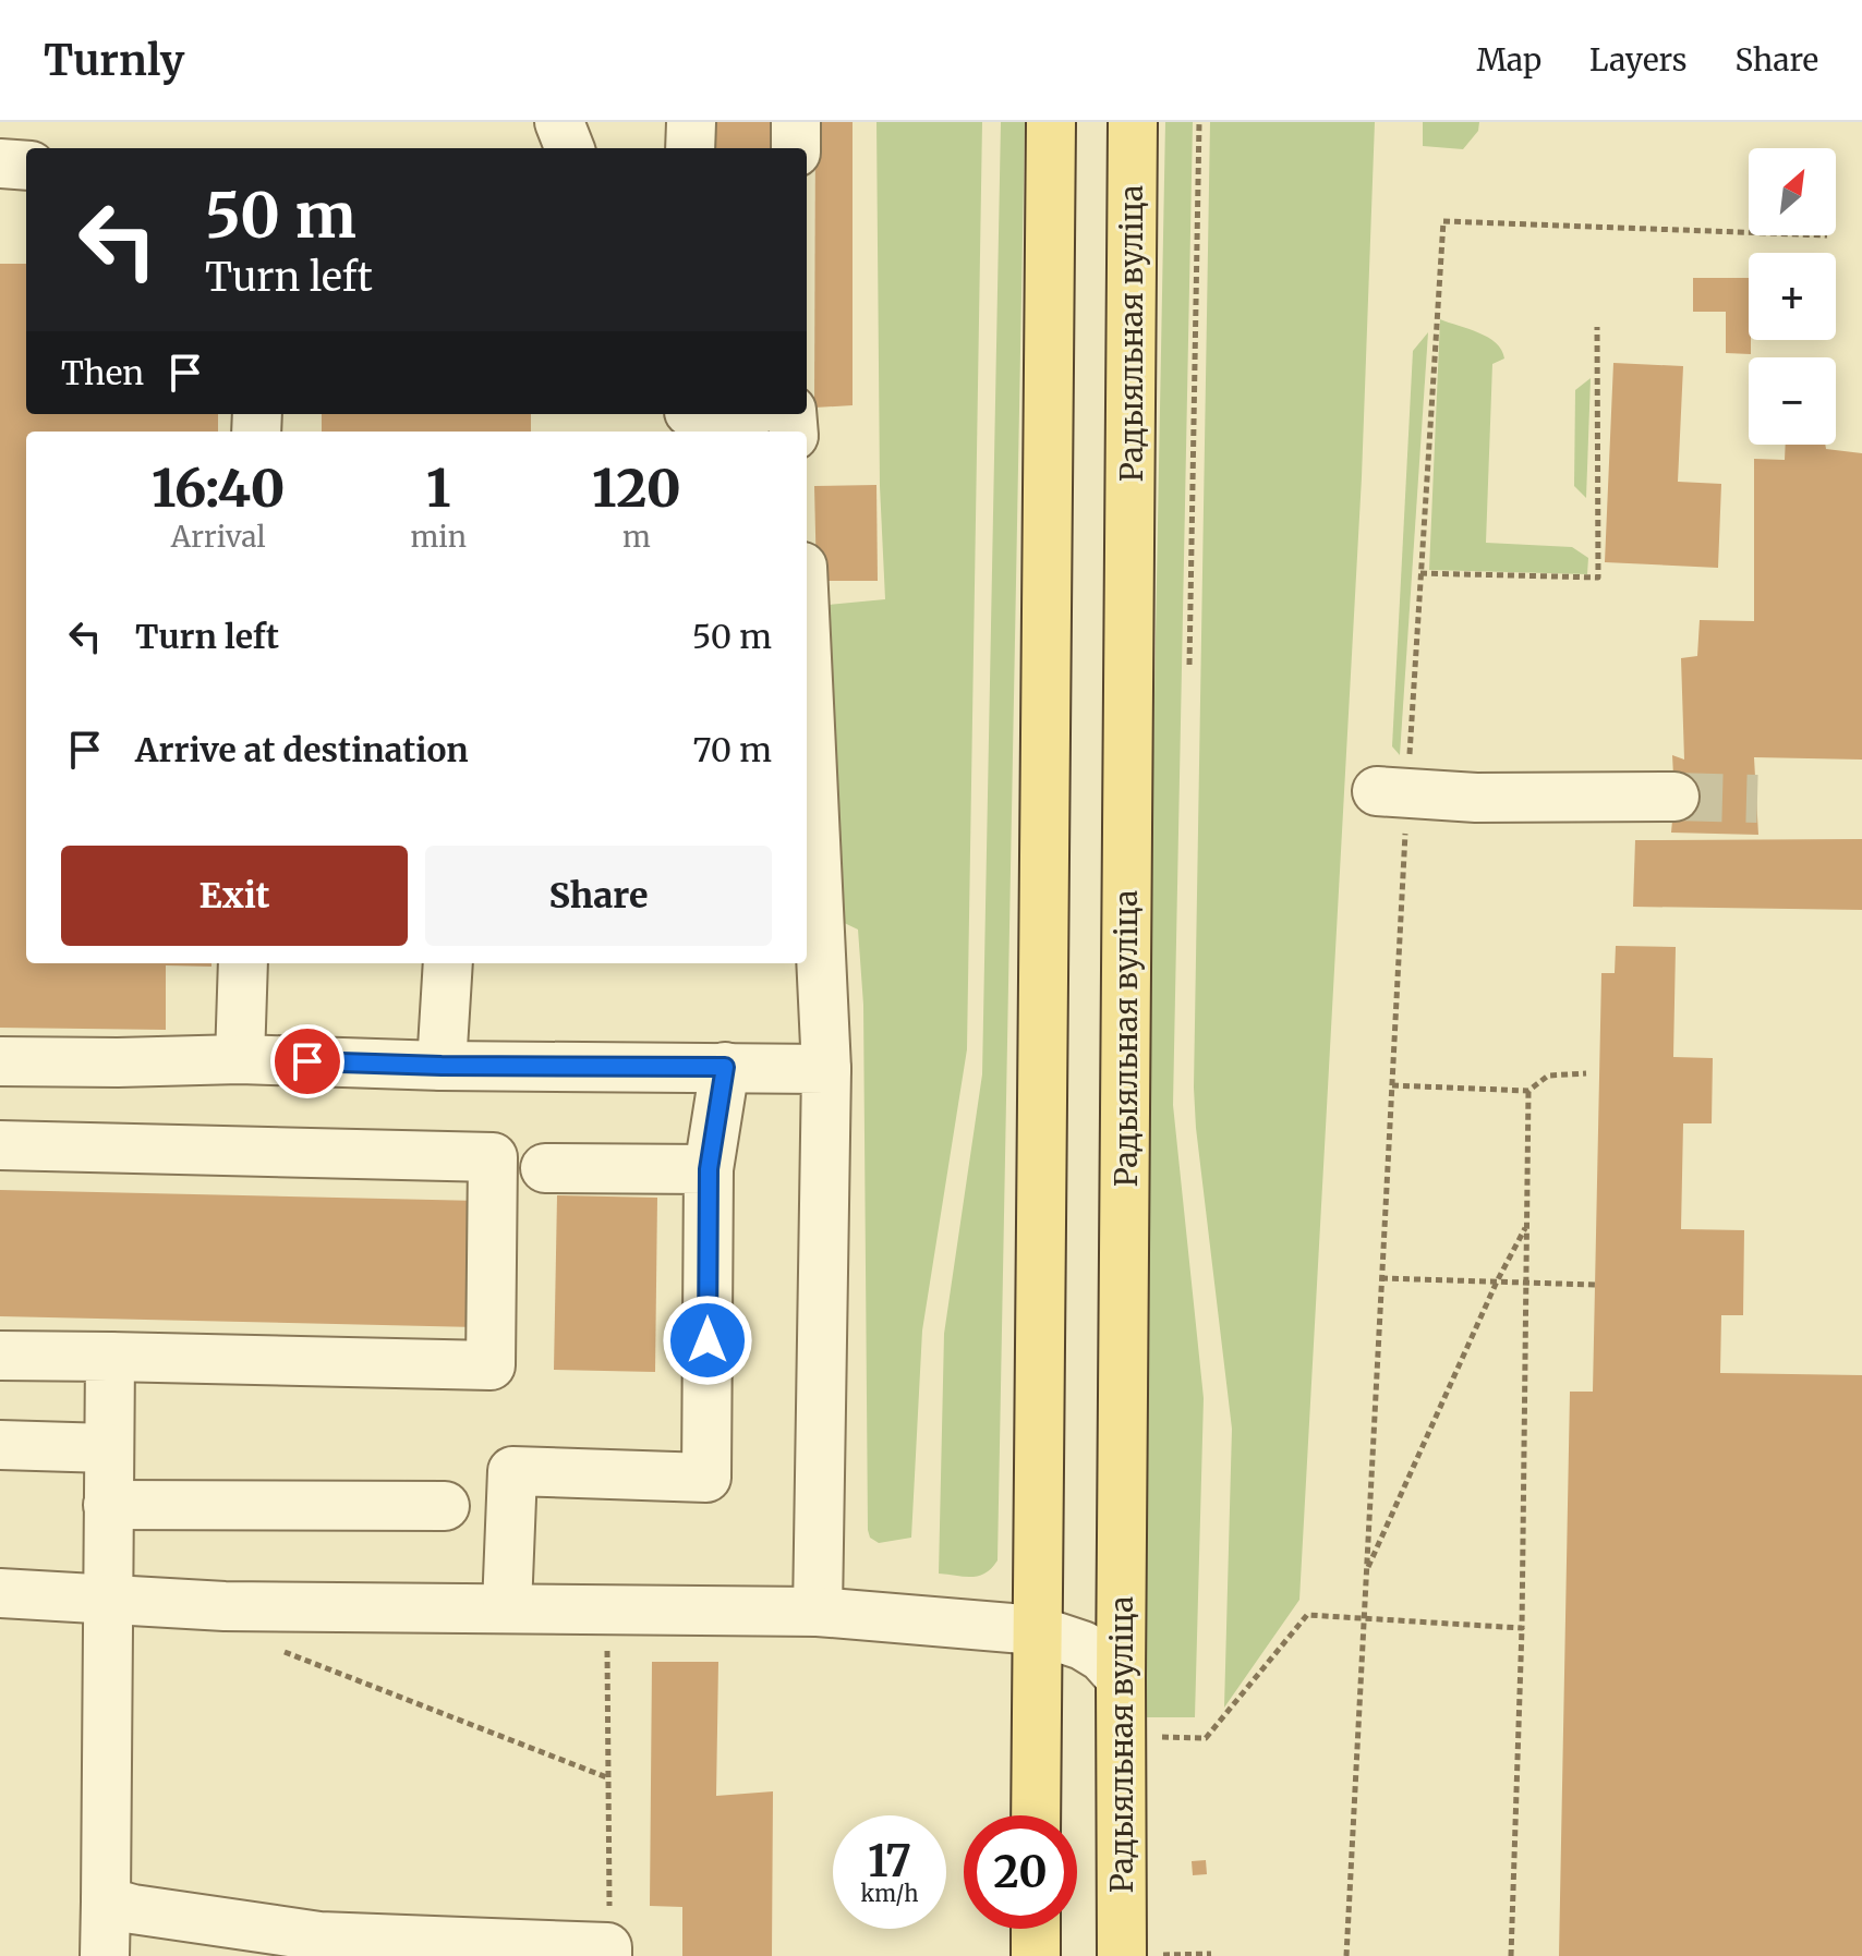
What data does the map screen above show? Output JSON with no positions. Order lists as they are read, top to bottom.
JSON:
{
  "streets": {
    "main road": ["Радыяльная вуліца"]
  },
  "north": "top right",
  "page": {
    "header": "Turnly",
    "nav": ["Map", "Layers", "Share"],
    "map_buttons": ["+", "−"],
    "turn": ["50 m", "Turn left"],
    "then": "Then",
    "eta": [
      "16:40",
      "Arrival",
      "1",
      "min",
      "120",
      "m"
    ],
    "list": [
      {
        "name": "Turn left",
        "value": "50 m"
      },
      {
        "name": "Arrive at destination",
        "value": "70 m"
      }
    ],
    "buttons": ["Exit", "Share"],
    "speed": "17 km/h",
    "limit": "20"
  }
}
